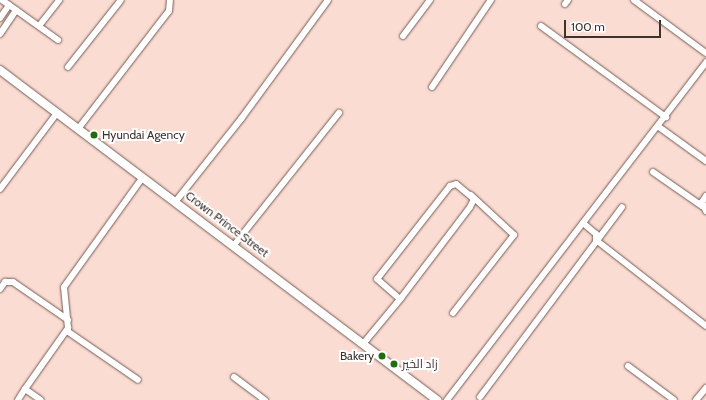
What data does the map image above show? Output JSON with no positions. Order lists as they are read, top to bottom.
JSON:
{
  "streets": {
    "main road": ["Crown Prince Street"]
  },
  "places": ["Hyundai Agency", "Bakery", "زاد الخير"],
  "scale_bar": "100 m"
}
